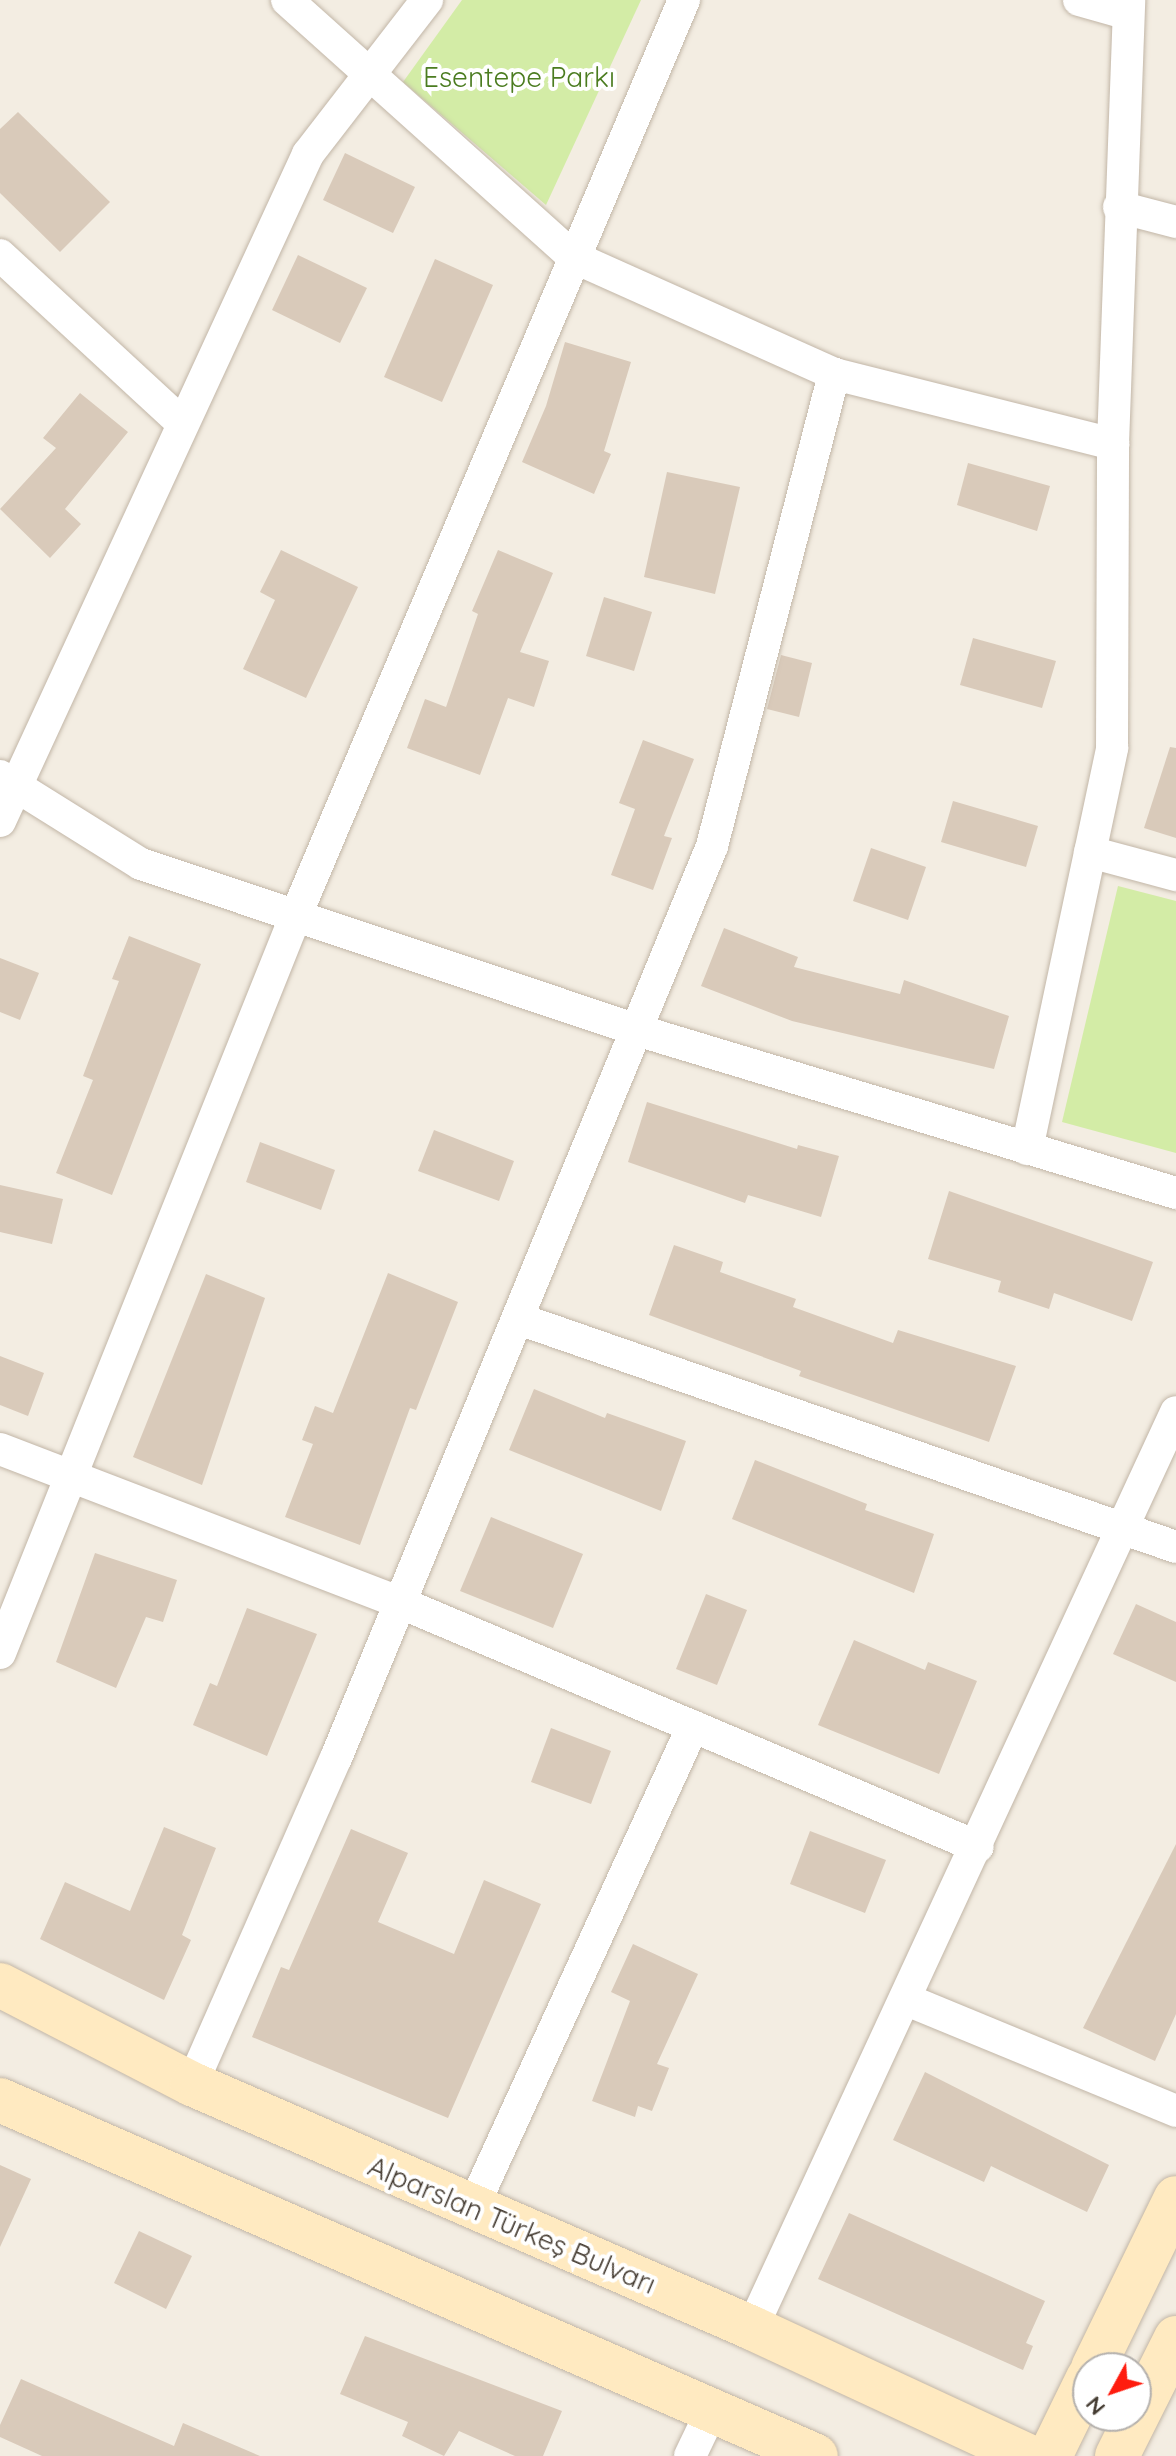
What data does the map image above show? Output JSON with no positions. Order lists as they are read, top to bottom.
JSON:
{
  "streets": {
    "main road": ["Alparslan Türkeş Bulvarı"]
  },
  "parks": ["Esentepe Parkı"],
  "north": "bottom left"
}
